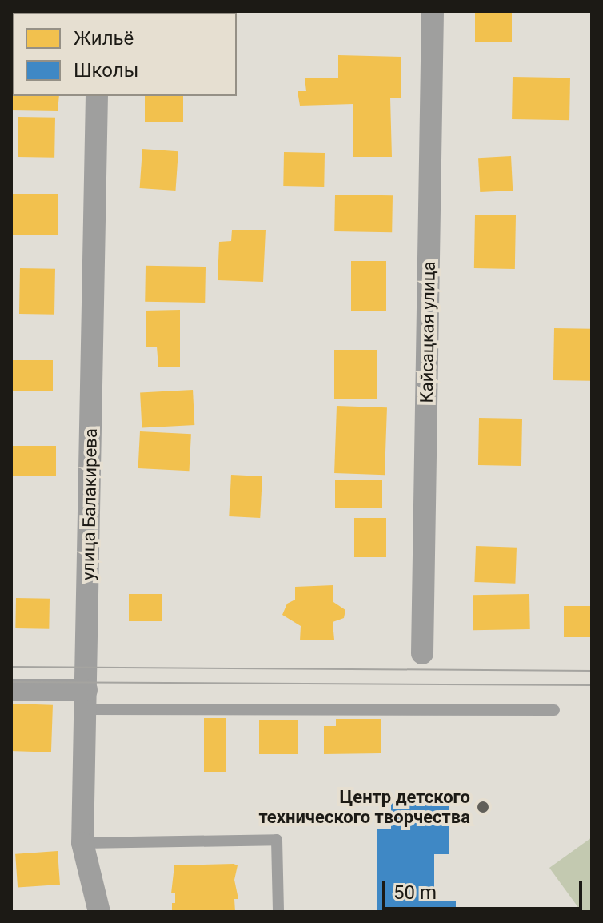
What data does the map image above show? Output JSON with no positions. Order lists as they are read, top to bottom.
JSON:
{
  "streets": {
    "street": ["Кайсацкая улица", "улица Балакирева"]
  },
  "places": ["Центр детского технического творчества"],
  "legend": ["Жильё", "Школы"],
  "scale_bar": "50 m"
}
